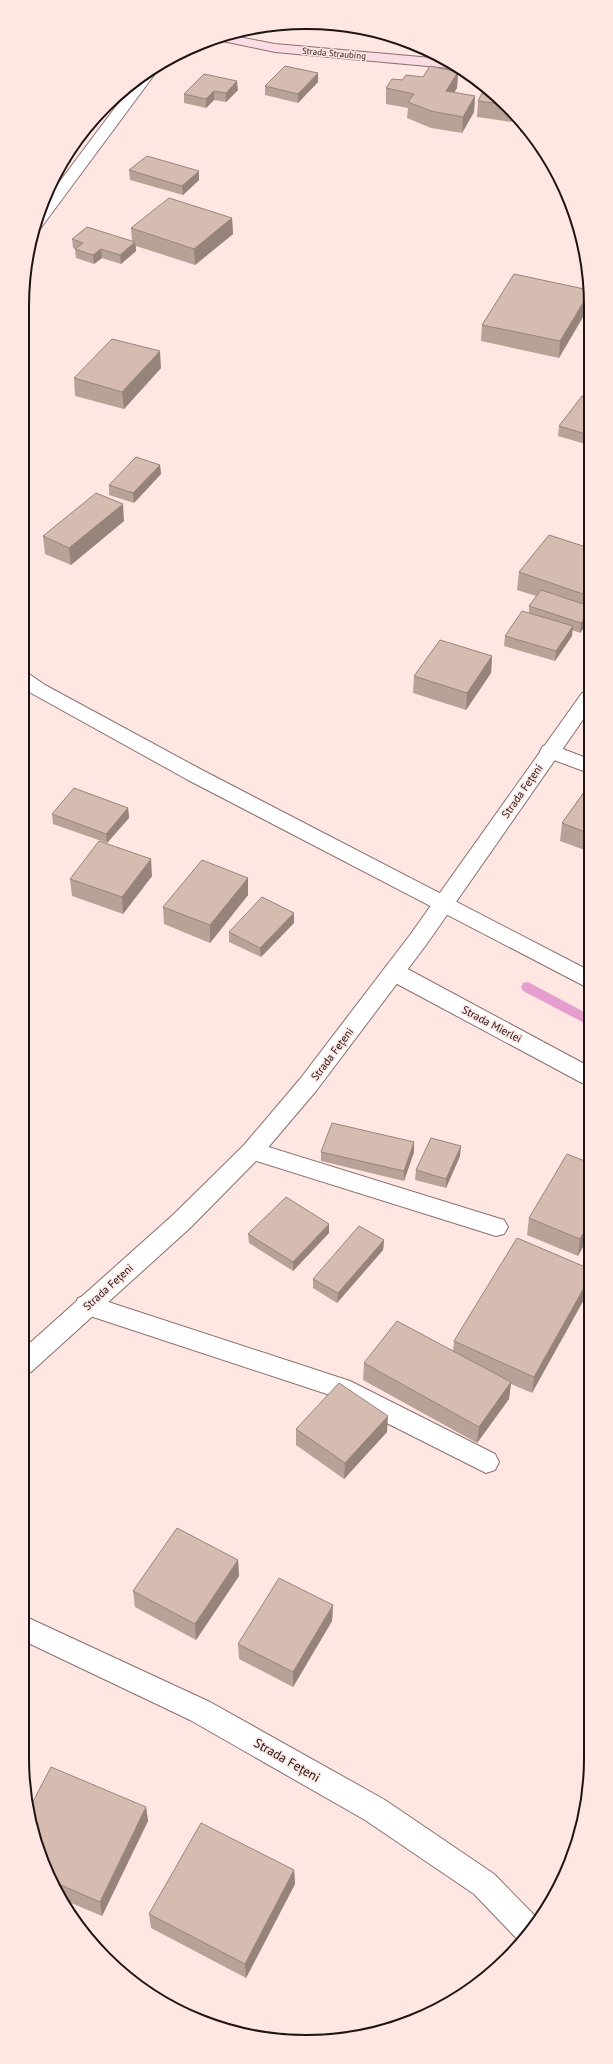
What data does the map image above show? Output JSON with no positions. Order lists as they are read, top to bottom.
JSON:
{
  "streets": {
    "main road": ["Strada Straubing"],
    "street": ["Strada Fețeni", "Strada Mierlei"]
  },
  "crossings": [
    ["Strada Fețeni", "Strada Mierlei"]
  ]
}
